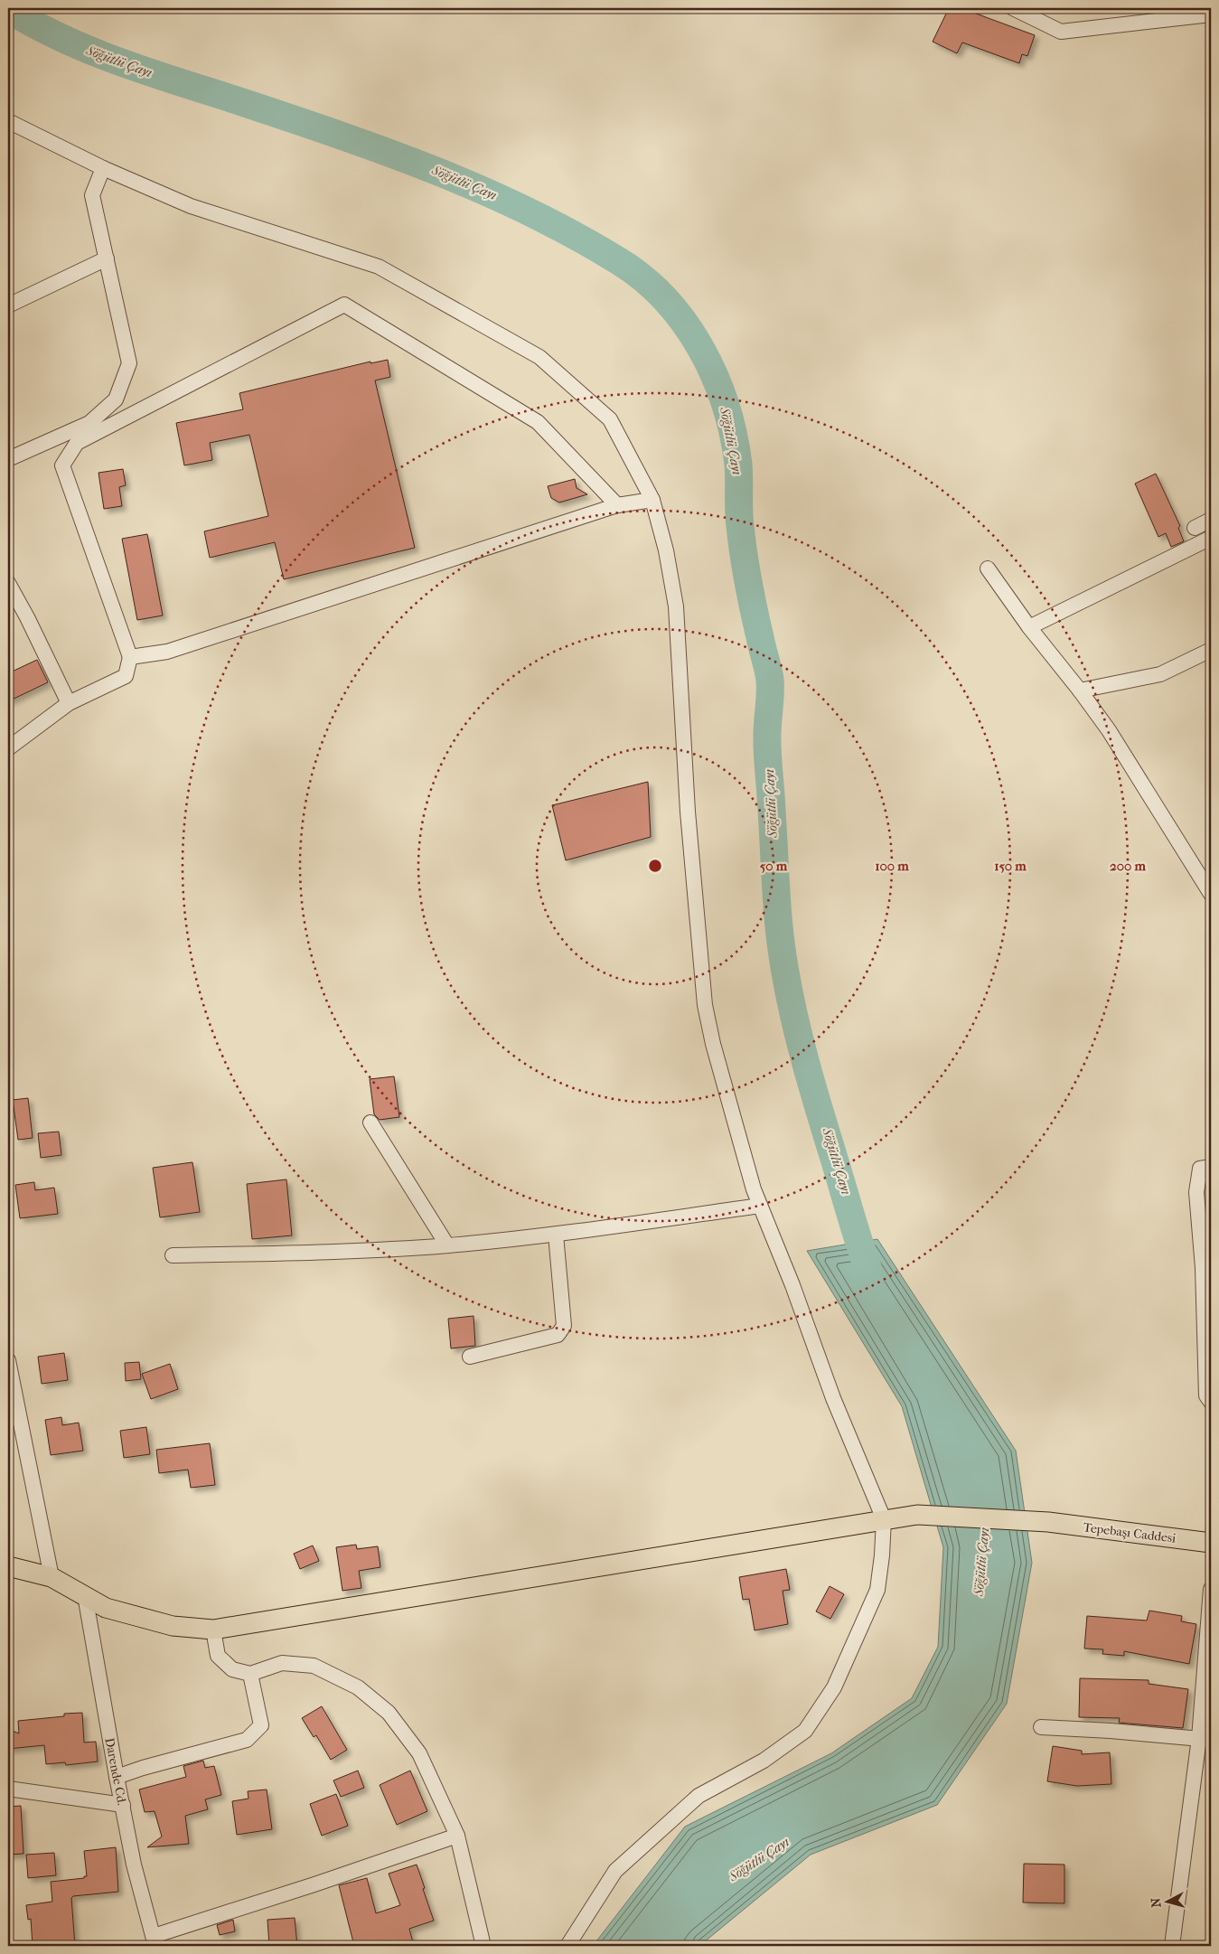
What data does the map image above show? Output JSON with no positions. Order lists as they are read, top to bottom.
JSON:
{
  "streets": {
    "main road": ["Tepebaşı Caddesi"],
    "street": ["Darende Cd."]
  },
  "crossings": [
    ["Tepebaşı Caddesi", "Darende Cd."]
  ],
  "water": ["Söğütlü Çayı"],
  "north": "left",
  "rings": [
    "50 m",
    "100 m",
    "150 m",
    "200 m"
  ]
}
